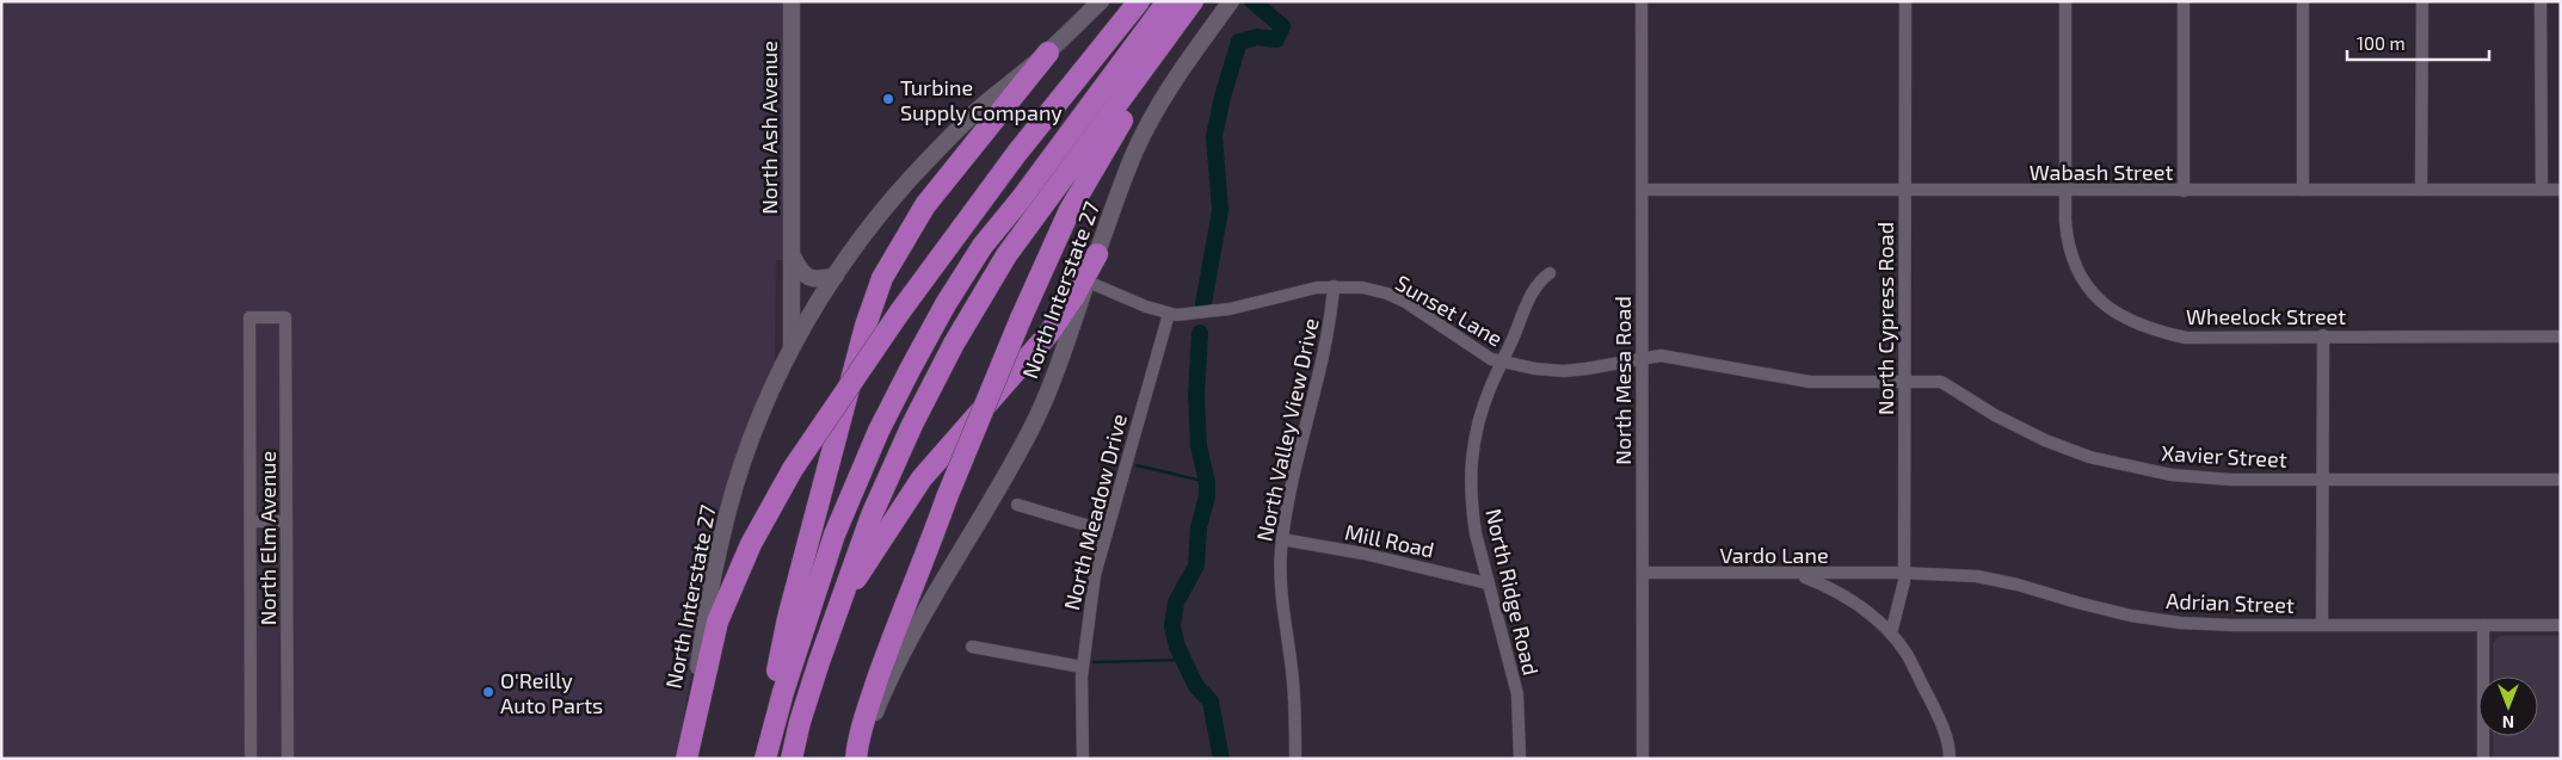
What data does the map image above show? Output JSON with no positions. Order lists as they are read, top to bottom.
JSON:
{
  "streets": {
    "main road": ["North Ash Avenue", "North Interstate 27"],
    "street": [
      "Wabash Street",
      "Sunset Lane",
      "Wheelock Street",
      "North Cypress Road",
      "North Mesa Road",
      "North Valley View Drive",
      "Xavier Street",
      "North Meadow Drive",
      "North Elm Avenue",
      "Mill Road",
      "Vardo Lane",
      "North Ridge Road",
      "Adrian Street"
    ]
  },
  "crossings": [
    ["North Ash Avenue", "North Interstate 27"],
    ["Wabash Street", "Wheelock Street"],
    ["Wabash Street", "North Cypress Road"],
    ["Wabash Street", "North Mesa Road"],
    ["North Interstate 27", "Sunset Lane"],
    ["Sunset Lane", "North Cypress Road"],
    ["Sunset Lane", "North Mesa Road"],
    ["Sunset Lane", "North Valley View Drive"],
    ["Sunset Lane", "Xavier Street"],
    ["Sunset Lane", "North Meadow Drive"],
    ["Sunset Lane", "North Ridge Road"],
    ["North Cypress Road", "Xavier Street"],
    ["North Cypress Road", "Vardo Lane"],
    ["North Cypress Road", "Adrian Street"],
    ["North Mesa Road", "Vardo Lane"],
    ["North Valley View Drive", "Mill Road"],
    ["Mill Road", "North Ridge Road"],
    ["Vardo Lane", "Adrian Street"]
  ],
  "places": ["Turbine Supply Company", "O'Reilly Auto Parts"],
  "scale_bar": "100 m",
  "north": "bottom"
}
